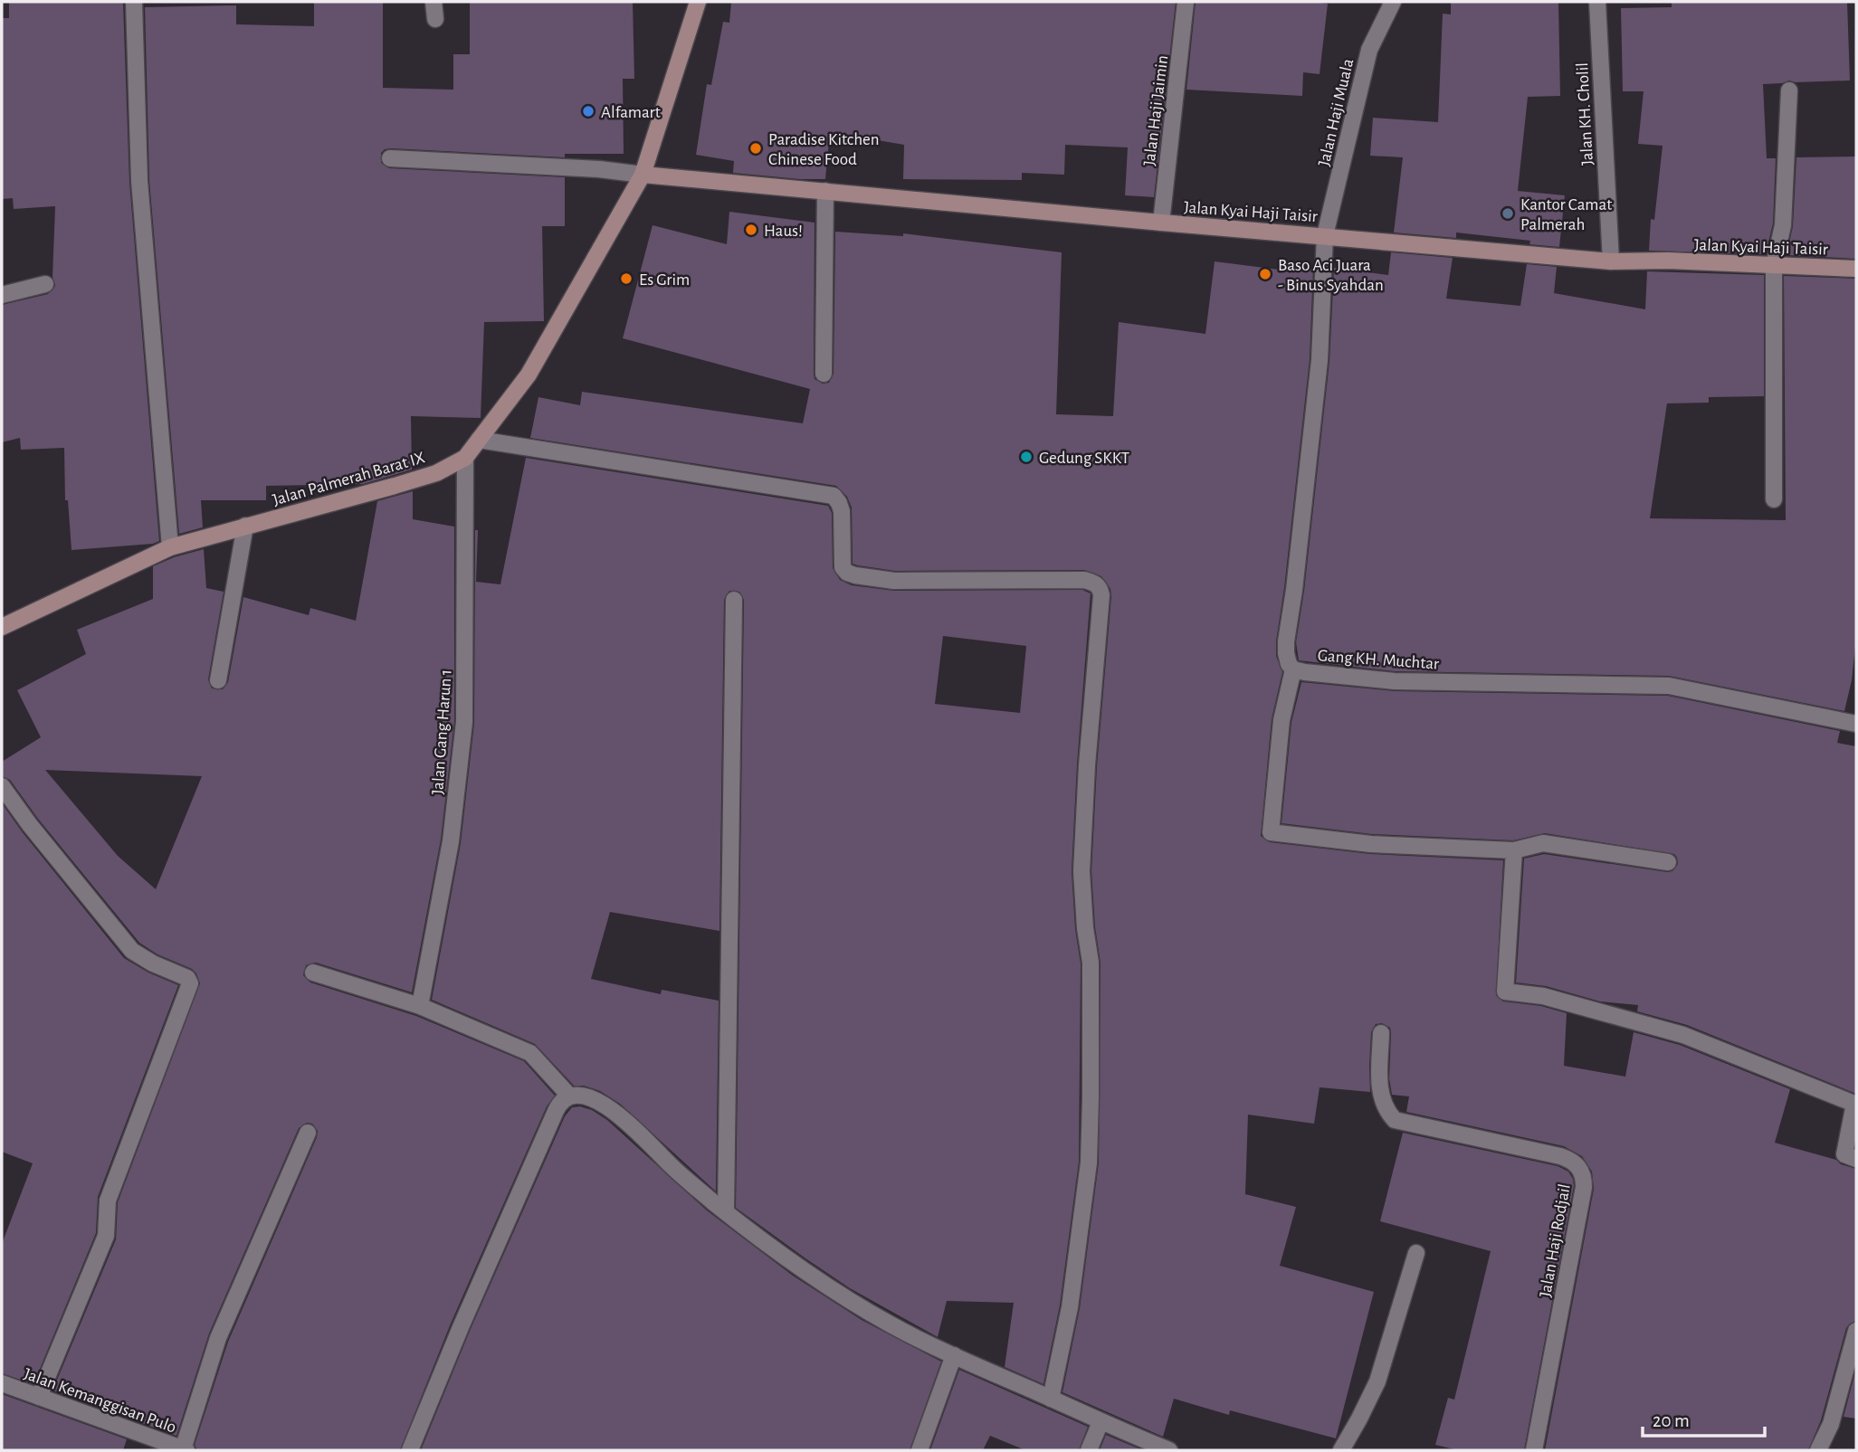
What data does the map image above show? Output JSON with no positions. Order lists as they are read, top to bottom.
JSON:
{
  "streets": {
    "street": [
      "Jalan Haji Jaimin",
      "Jalan Haji Muala",
      "Jalan KH. Cholil",
      "Jalan Kyai Haji Taisir",
      "Jalan Palmerah Barat IX",
      "Gang KH. Muchtar",
      "Jalan Gang Harun 1",
      "Jalan Haji Rodjail",
      "Jalan Kemanggisan Pulo"
    ]
  },
  "crossings": [
    ["Jalan Haji Jaimin", "Jalan Kyai Haji Taisir"],
    ["Jalan Haji Muala", "Jalan Kyai Haji Taisir"],
    ["Jalan Haji Muala", "Gang KH. Muchtar"],
    ["Jalan KH. Cholil", "Jalan Kyai Haji Taisir"],
    ["Jalan Kyai Haji Taisir", "Jalan Palmerah Barat IX"],
    ["Jalan Kyai Haji Taisir", "Gang KH. Muchtar"],
    ["Jalan Palmerah Barat IX", "Jalan Gang Harun 1"]
  ],
  "places": [
    "Alfamart",
    "Paradise Kitchen Chinese Food",
    "Kantor Camat Palmerah",
    "Haus!",
    "Baso Aci Juara - Binus Syahdan",
    "Es Grim",
    "Gedung SKKT"
  ],
  "scale_bar": "20 m"
}
